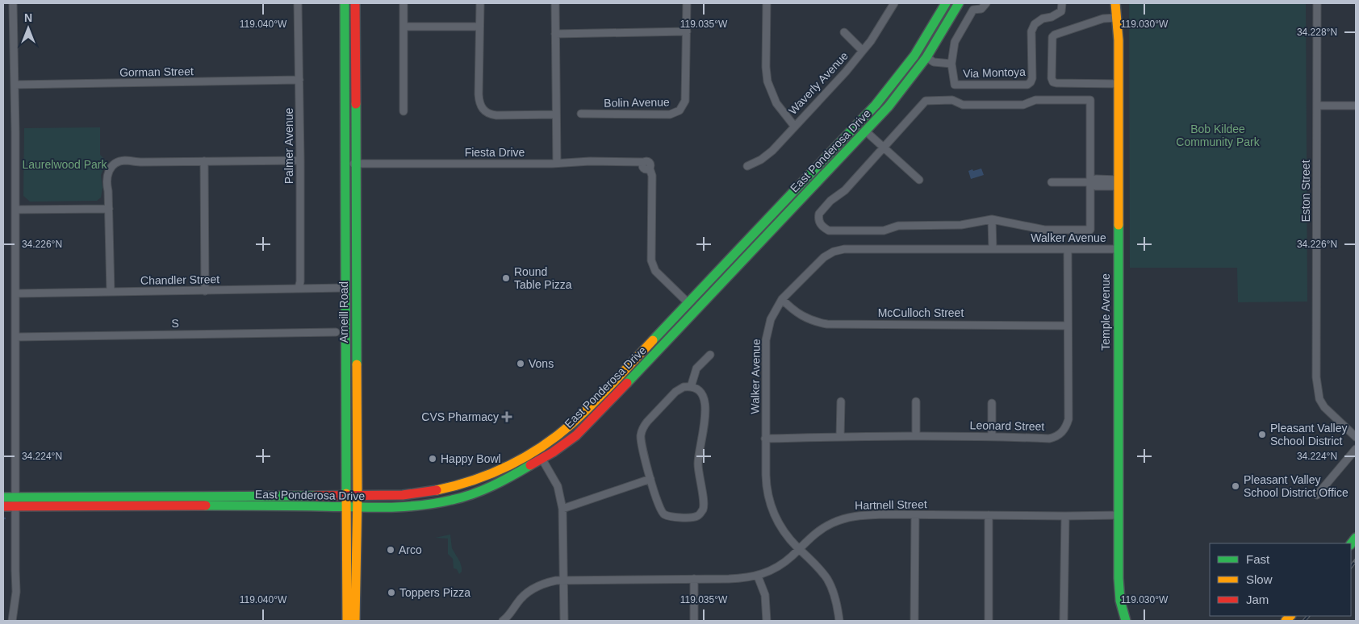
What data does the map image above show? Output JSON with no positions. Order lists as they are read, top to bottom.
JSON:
{
  "streets": {
    "main road": ["East Ponderosa Drive", "Arneill Road", "Temple Avenue"],
    "street": [
      "Gorman Street",
      "Via Montoya",
      "Waverly Avenue",
      "Bolin Avenue",
      "Palmer Avenue",
      "Fiesta Drive",
      "Eston Street",
      "Walker Avenue",
      "Chandler Street",
      "McCulloch Street",
      "S",
      "Leonard Street",
      "Hartnell Street"
    ]
  },
  "crossings": [
    ["Gorman Street", "Palmer Avenue"],
    ["Via Montoya", "East Ponderosa Drive"],
    ["Palmer Avenue", "Chandler Street"],
    ["East Ponderosa Drive", "Fiesta Drive"],
    ["East Ponderosa Drive", "Arneill Road"],
    ["Fiesta Drive", "Arneill Road"],
    ["Walker Avenue", "Temple Avenue"],
    ["Walker Avenue", "McCulloch Street"],
    ["Walker Avenue", "Leonard Street"],
    ["Walker Avenue", "Hartnell Street"],
    ["Chandler Street", "Arneill Road"],
    ["Temple Avenue", "Hartnell Street"],
    ["McCulloch Street", "Leonard Street"]
  ],
  "parks": ["Bob Kildee Community Park", "Laurelwood Park"],
  "places": {
    "other": [
      "Round Table Pizza",
      "Vons",
      "Pleasant Valley School District",
      "Happy Bowl",
      "Pleasant Valley School District Office",
      "Arco",
      "Toppers Pizza"
    ],
    "health": ["CVS Pharmacy"]
  },
  "legend": ["Fast", "Slow", "Jam"],
  "north": "top",
  "coordinates": [
    "119.040°W",
    "119.035°W",
    "119.030°W",
    "34.228°N",
    "34.226°N",
    "34.224°N"
  ]
}
